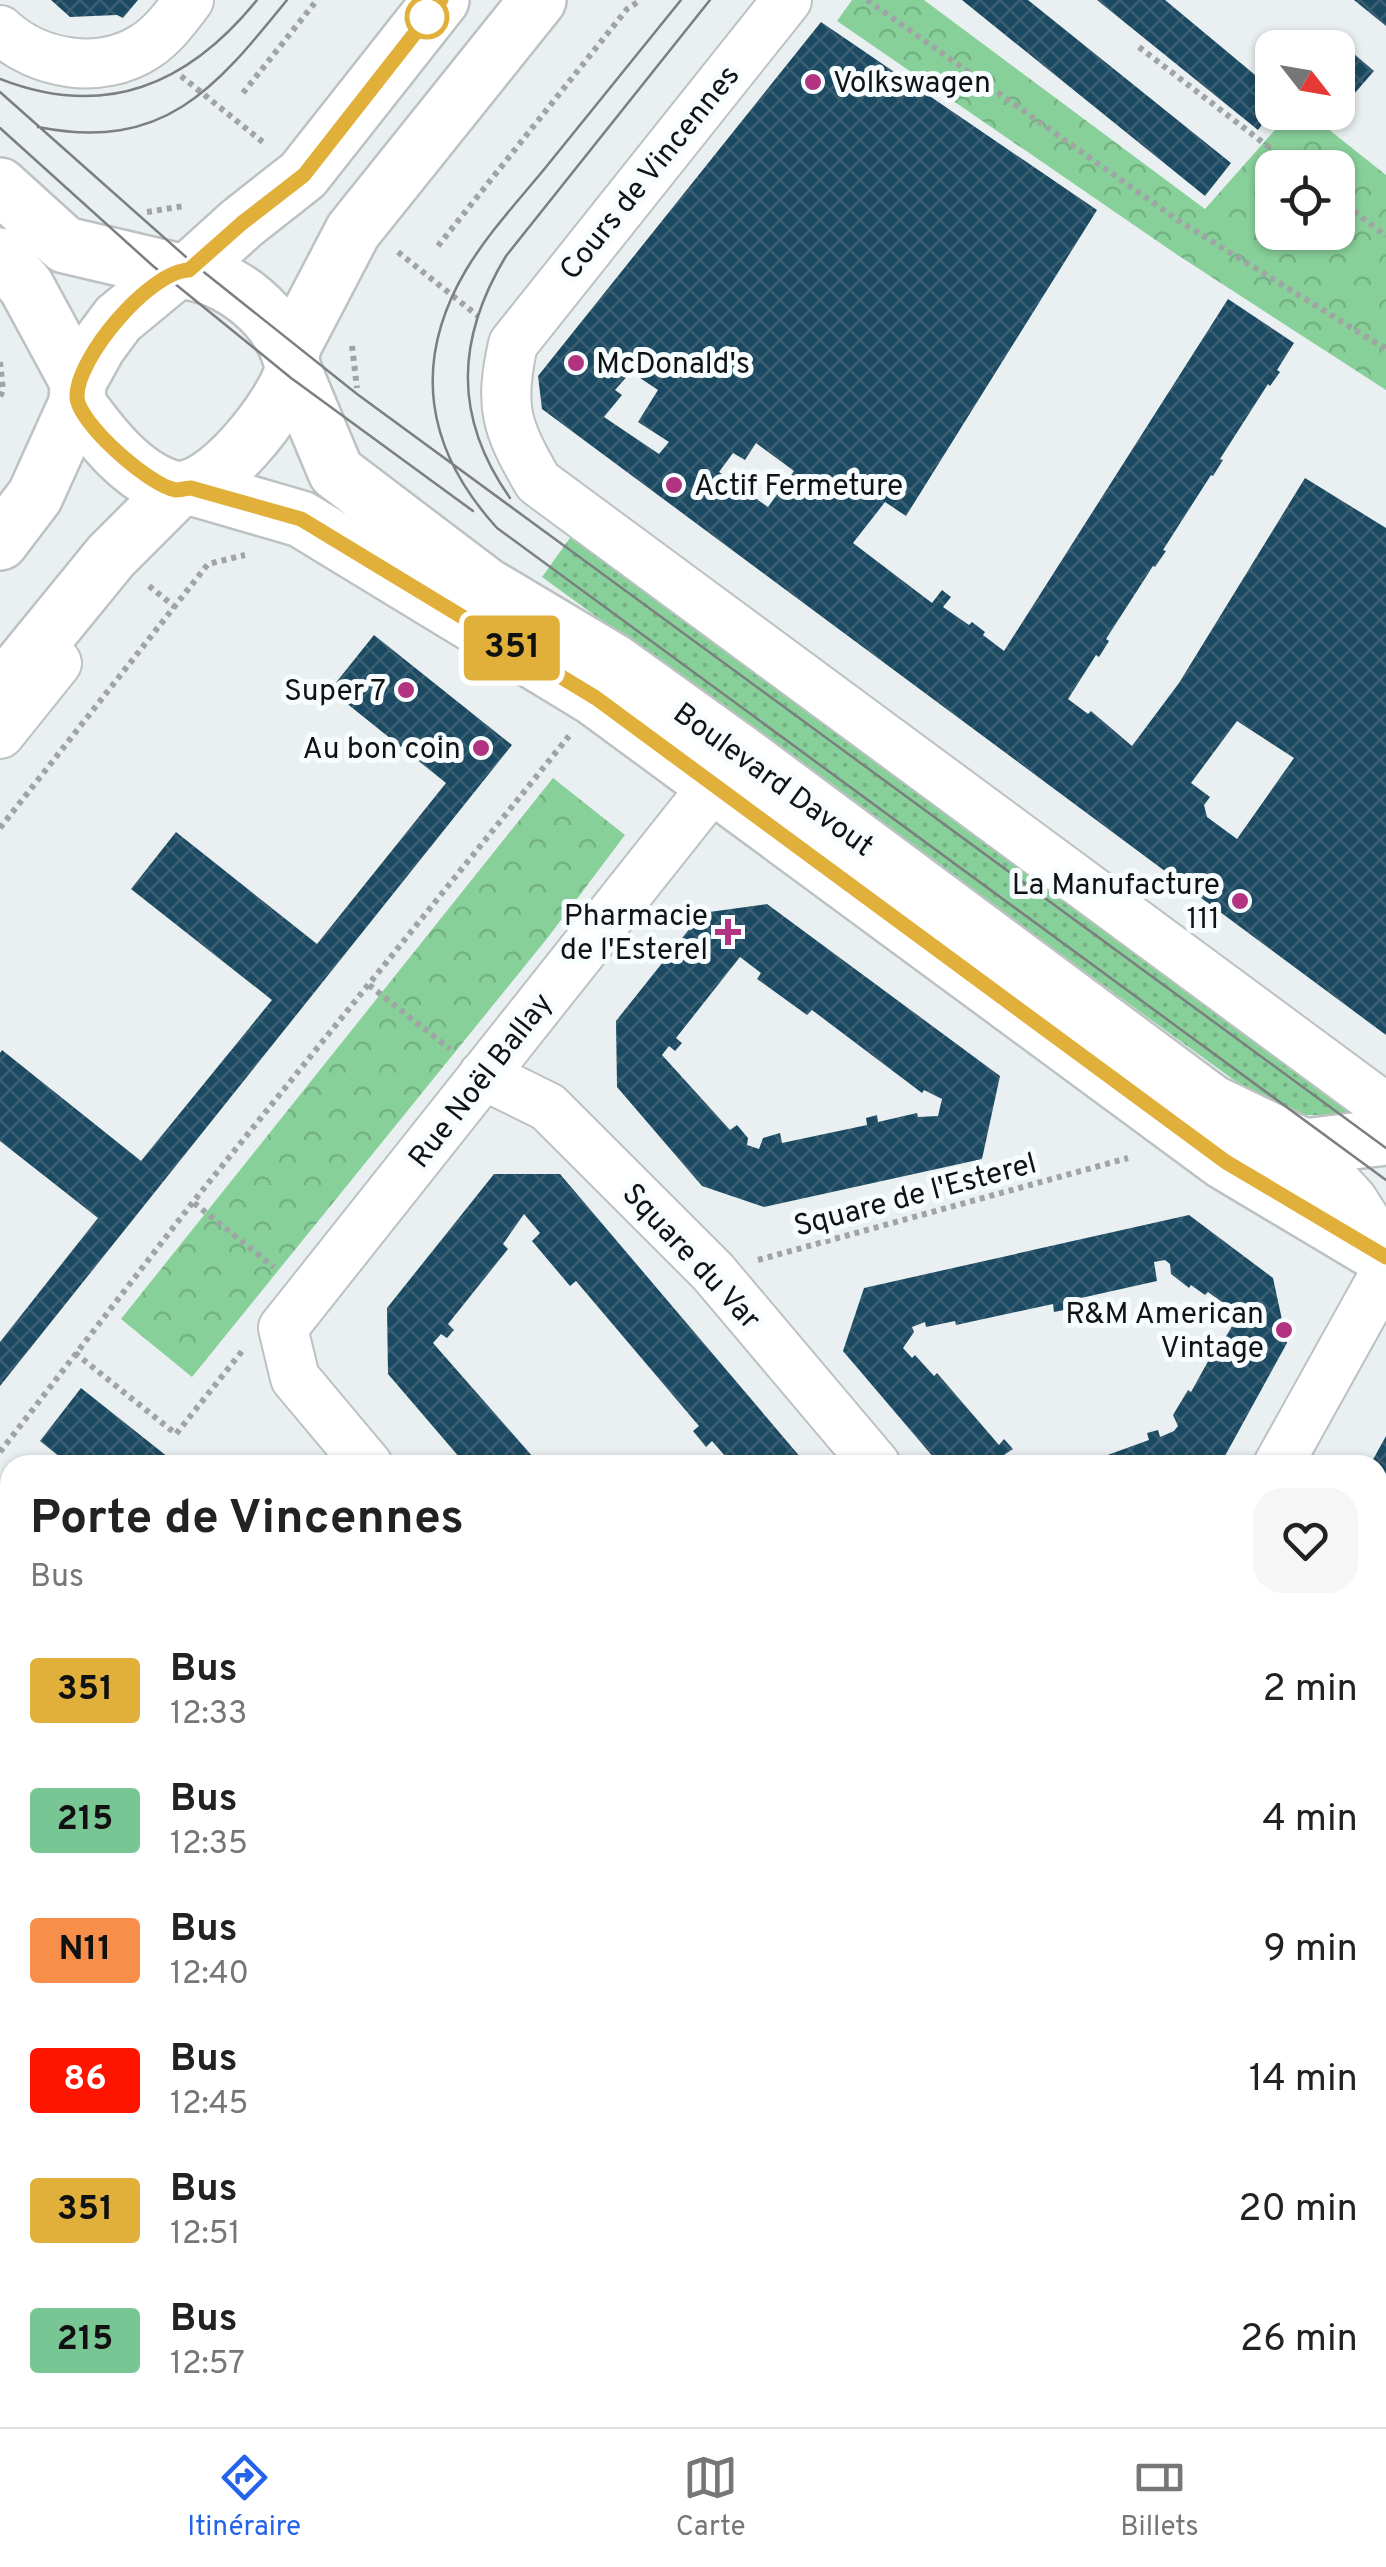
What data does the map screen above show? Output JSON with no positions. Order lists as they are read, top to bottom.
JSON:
{
  "streets": {
    "main road": ["Boulevard Davout"],
    "street": ["Cours de Vincennes", "Rue Noël Ballay", "Square du Var"],
    "path": ["Square de l'Esterel"]
  },
  "crossings": [
    ["Boulevard Davout", "Rue Noël Ballay"],
    ["Rue Noël Ballay", "Square du Var"],
    ["Square de l'Esterel", "Square du Var"]
  ],
  "places": {
    "other": [
      "Volkswagen",
      "McDonald's",
      "Actif Fermeture",
      "Super 7",
      "Au bon coin",
      "La Manufacture 111",
      "R&M American Vintage"
    ],
    "health": ["Pharmacie de l'Esterel"]
  },
  "lines": ["bus line 351"],
  "north": "bottom right",
  "page": {
    "on_map": "351",
    "heading": ["Porte de Vincennes", "Bus"],
    "list": [
      {
        "mark": "351",
        "name": "Bus",
        "note": "12:33",
        "value": "2 min"
      },
      {
        "mark": "215",
        "name": "Bus",
        "note": "12:35",
        "value": "4 min"
      },
      {
        "mark": "N11",
        "name": "Bus",
        "note": "12:40",
        "value": "9 min"
      },
      {
        "mark": "86",
        "name": "Bus",
        "note": "12:45",
        "value": "14 min"
      },
      {
        "mark": "351",
        "name": "Bus",
        "note": "12:51",
        "value": "20 min"
      },
      {
        "mark": "215",
        "name": "Bus",
        "note": "12:57",
        "value": "26 min"
      }
    ],
    "tabs": ["Itinéraire", "Carte", "Billets"]
  }
}
